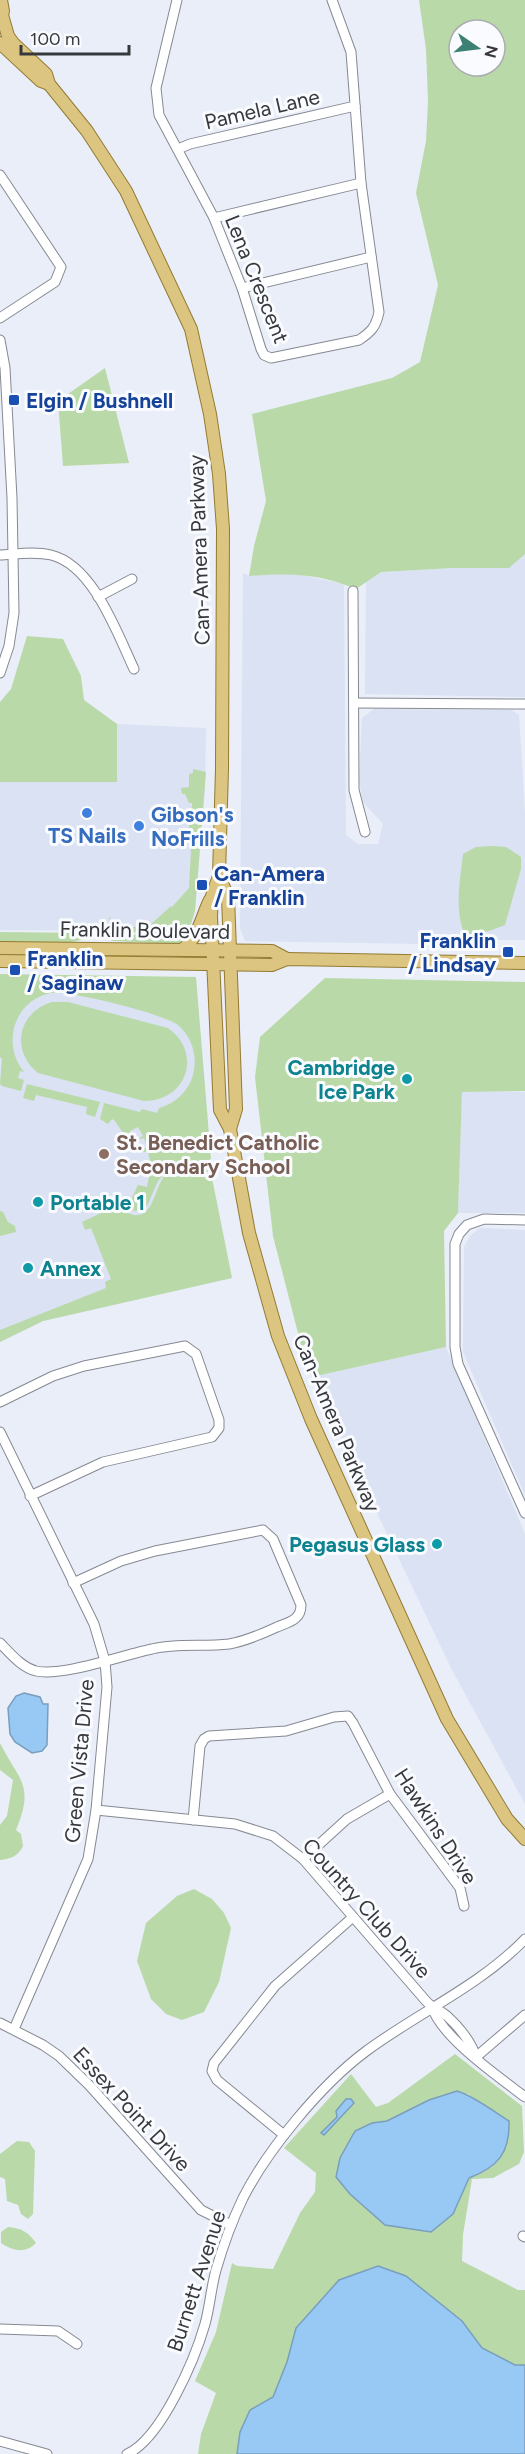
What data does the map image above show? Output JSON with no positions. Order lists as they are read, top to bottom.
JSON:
{
  "streets": {
    "main road": ["Can-Amera Parkway", "Franklin Boulevard"],
    "street": [
      "Pamela Lane",
      "Lena Crescent",
      "Green Vista Drive",
      "Hawkins Drive",
      "Country Club Drive",
      "Essex Point Drive",
      "Burnett Avenue"
    ]
  },
  "crossings": [
    ["Pamela Lane", "Lena Crescent"],
    ["Can-Amera Parkway", "Franklin Boulevard"],
    ["Green Vista Drive", "Country Club Drive"],
    ["Green Vista Drive", "Essex Point Drive"],
    ["Hawkins Drive", "Country Club Drive"],
    ["Country Club Drive", "Burnett Avenue"],
    ["Essex Point Drive", "Burnett Avenue"]
  ],
  "places": {
    "transit": [
      "Elgin / Bushnell",
      "Can-Amera / Franklin",
      "Franklin / Lindsay",
      "Franklin / Saginaw"
    ],
    "other": [
      "TS Nails",
      "Gibson's NoFrills",
      "Cambridge Ice Park",
      "St. Benedict Catholic Secondary School",
      "Portable 1",
      "Annex",
      "Pegasus Glass"
    ]
  },
  "scale_bar": "100 m",
  "north": "right"
}
